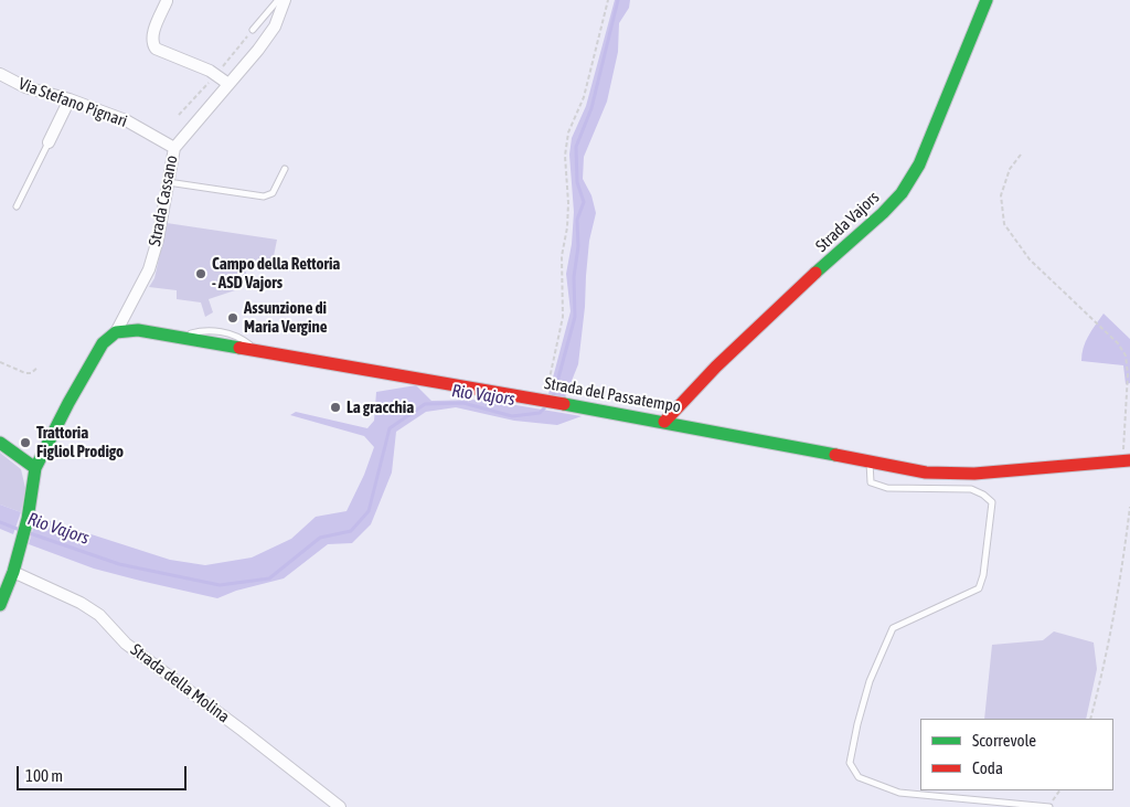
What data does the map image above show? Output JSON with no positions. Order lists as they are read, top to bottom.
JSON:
{
  "streets": {
    "street": [
      "Via Stefano Pignari",
      "Strada Cassano",
      "Strada Vajors",
      "Strada del Passatempo",
      "Strada della Molina"
    ]
  },
  "crossings": [
    ["Via Stefano Pignari", "Strada Cassano"],
    ["Strada Cassano", "Strada del Passatempo"],
    ["Strada Vajors", "Strada del Passatempo"]
  ],
  "water": ["Rio Vajors"],
  "places": [
    "Campo della Rettoria - ASD Vajors",
    "Assunzione di Maria Vergine",
    "La gracchia",
    "Trattoria Figliol Prodigo"
  ],
  "legend": ["Scorrevole", "Coda"],
  "scale_bar": "100 m"
}
